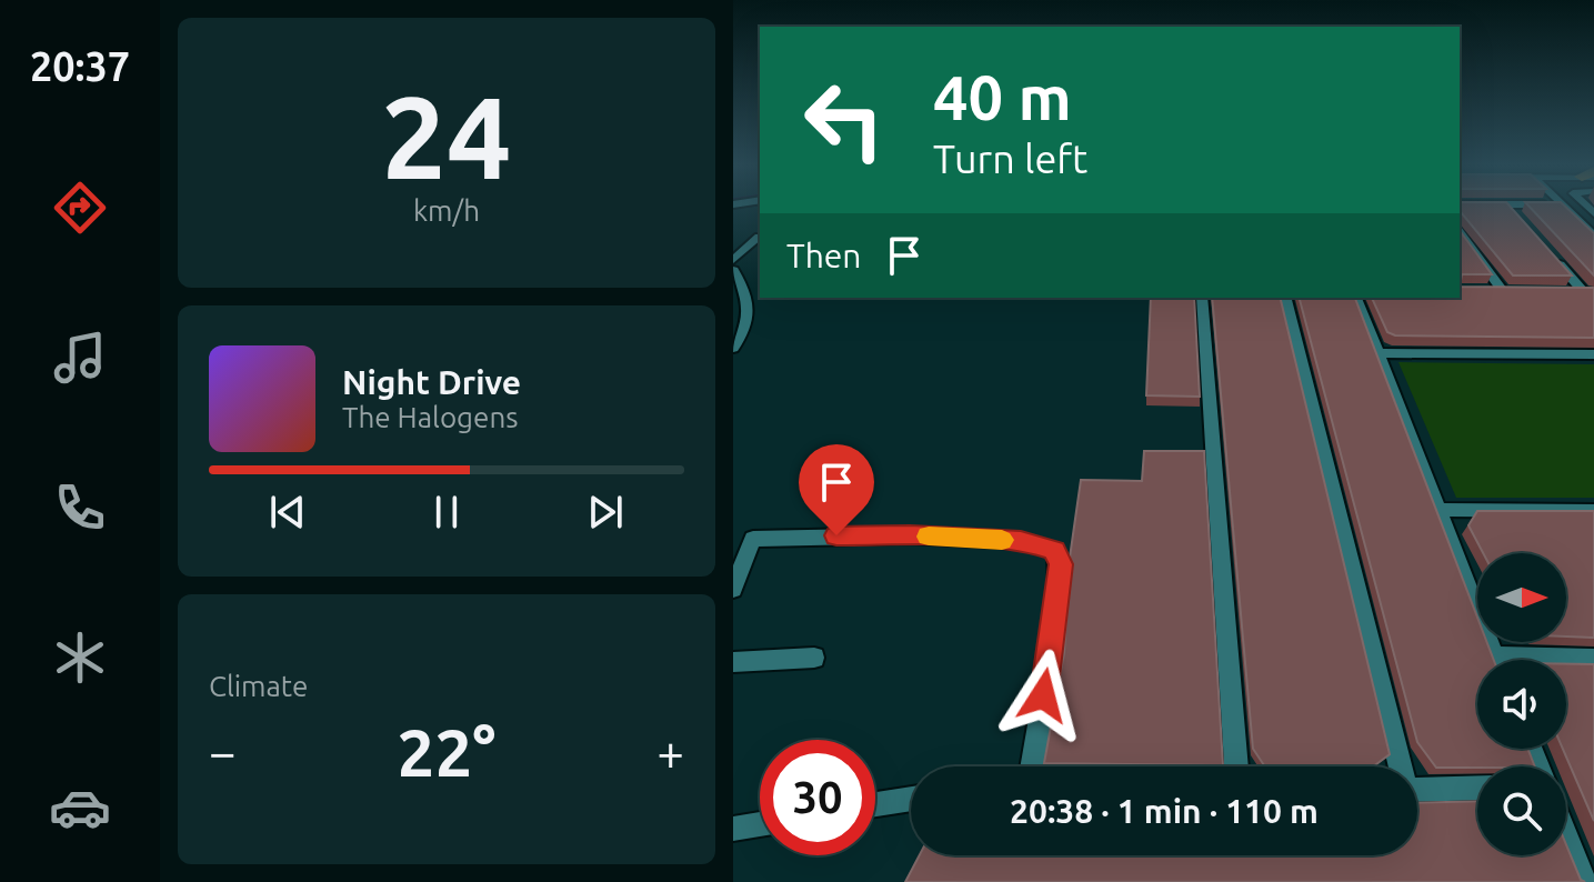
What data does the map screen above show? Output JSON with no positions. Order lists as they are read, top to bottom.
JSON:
{
  "north": "right",
  "page": {
    "tabs": "20:37",
    "tile": [
      ["24", "km/h"],
      "Climate"
    ],
    "turn": ["40 m", "Turn left"],
    "then": "Then",
    "song": ["Night Drive", "The Halogens"],
    "heat": ["−", "22°", "+"],
    "limit": "30",
    "trip": "20:38 · 1 min · 110 m"
  }
}
